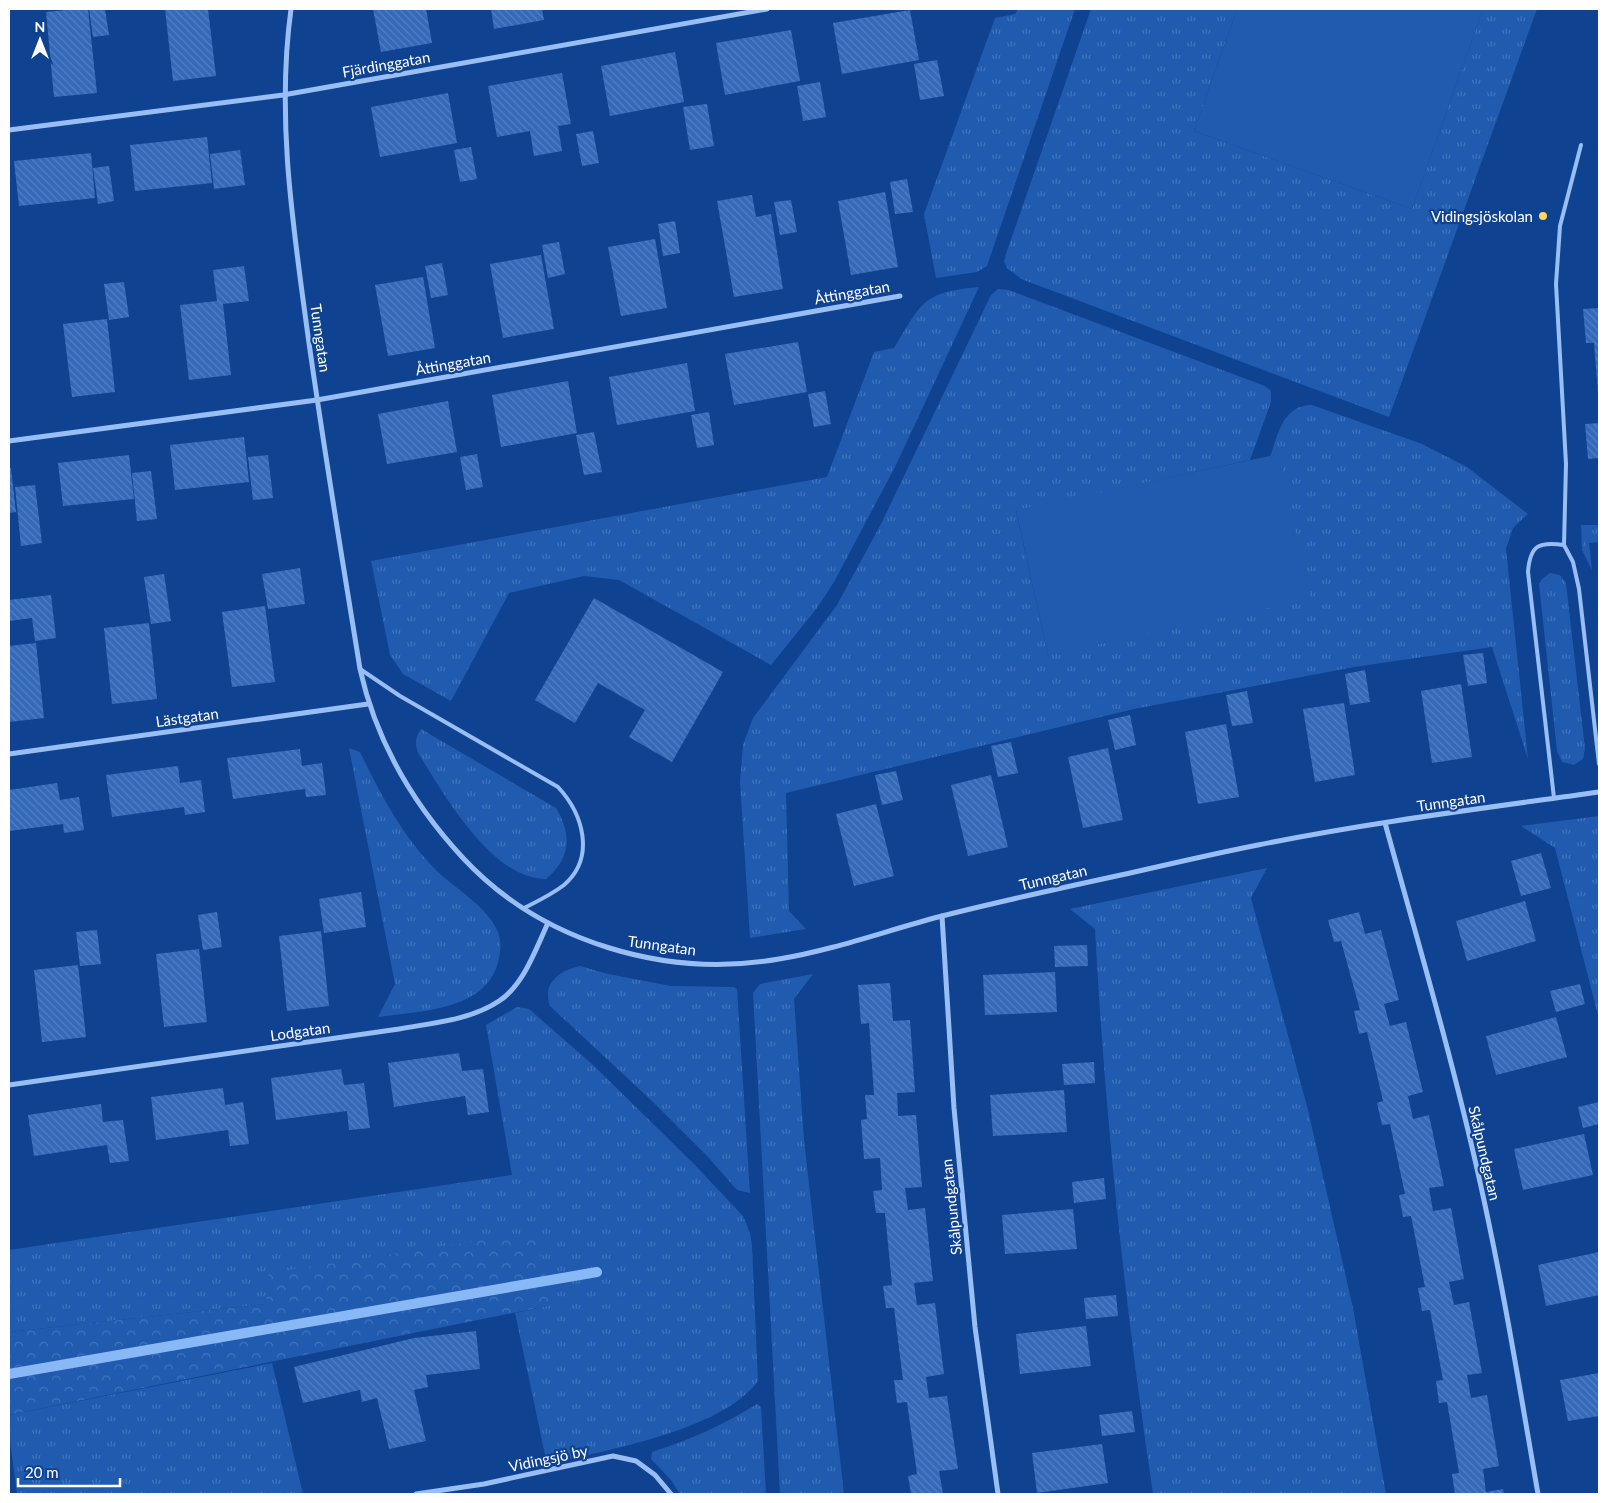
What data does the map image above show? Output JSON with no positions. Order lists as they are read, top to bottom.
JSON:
{
  "streets": {
    "street": [
      "Fjärdinggatan",
      "Åttinggatan",
      "Tunngatan",
      "Lästgatan",
      "Lodgatan",
      "Skålpundgatan",
      "Vidingsjö by"
    ]
  },
  "crossings": [
    ["Fjärdinggatan", "Tunngatan"],
    ["Åttinggatan", "Tunngatan"],
    ["Tunngatan", "Lästgatan"],
    ["Tunngatan", "Lodgatan"],
    ["Tunngatan", "Skålpundgatan"]
  ],
  "places": ["Vidingsjöskolan"],
  "scale_bar": "20 m",
  "north": "top"
}
